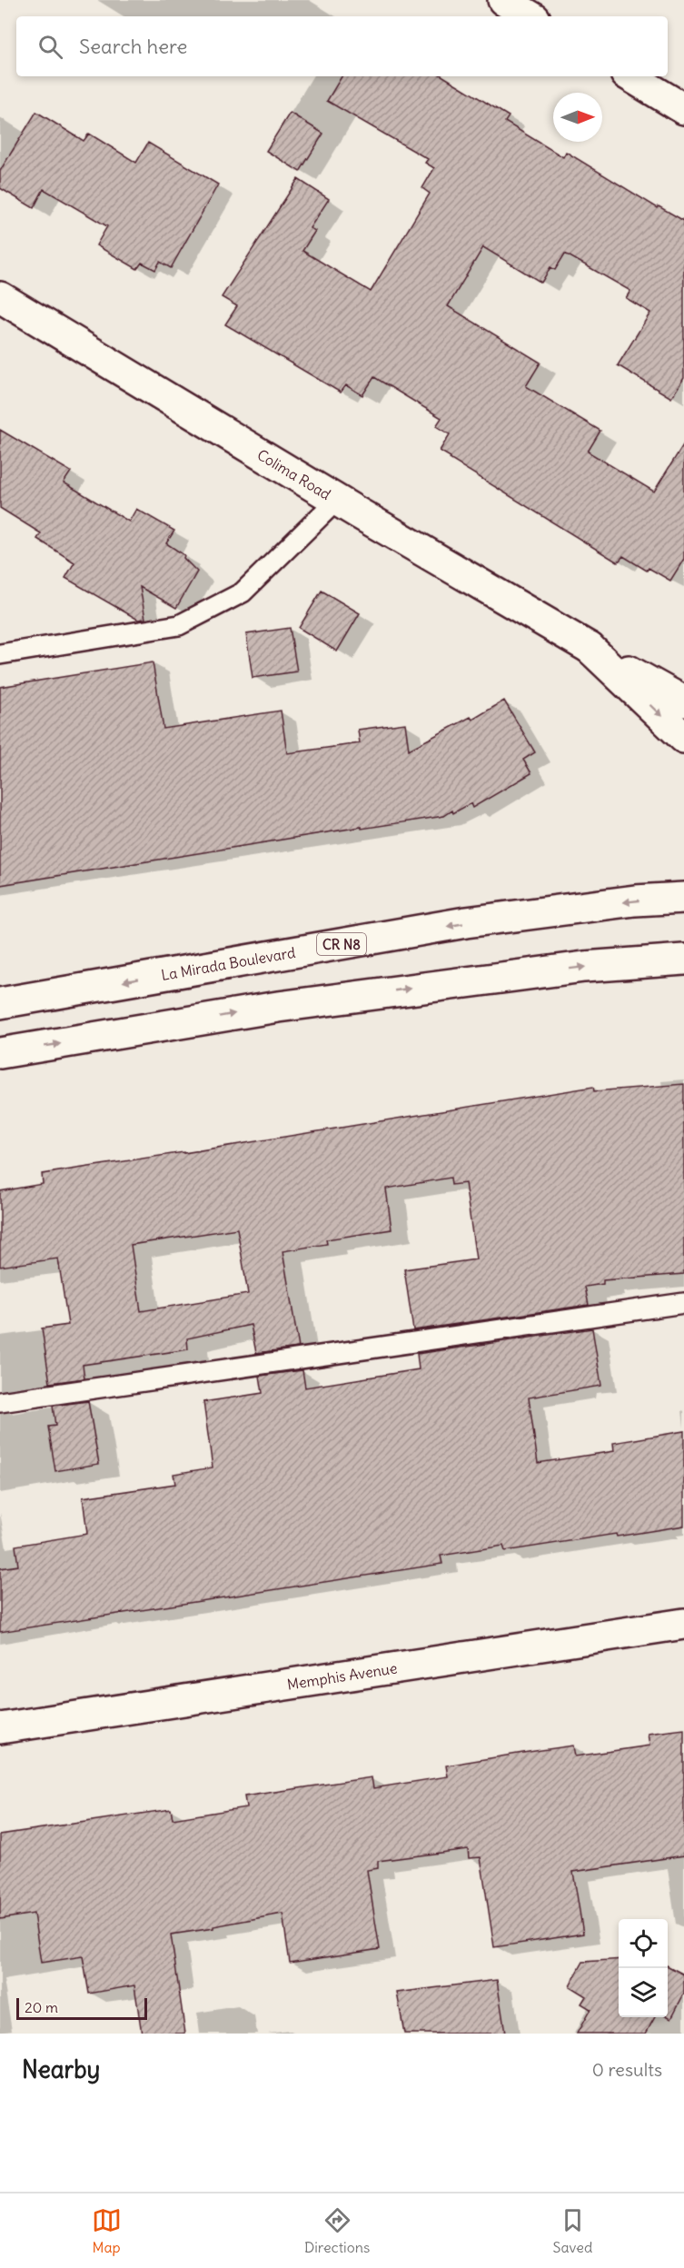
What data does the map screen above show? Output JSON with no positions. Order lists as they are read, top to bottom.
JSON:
{
  "streets": {
    "main road": [
      "Colima Road",
      "CR N8",
      "La Mirada Boulevard",
      "Memphis Avenue"
    ]
  },
  "scale_bar": "20 m",
  "north": "right",
  "page": {
    "search": "Search here",
    "scale": "20 m",
    "heading": ["Nearby", "0 results"],
    "nav": ["Map", "Directions", "Saved"]
  }
}
